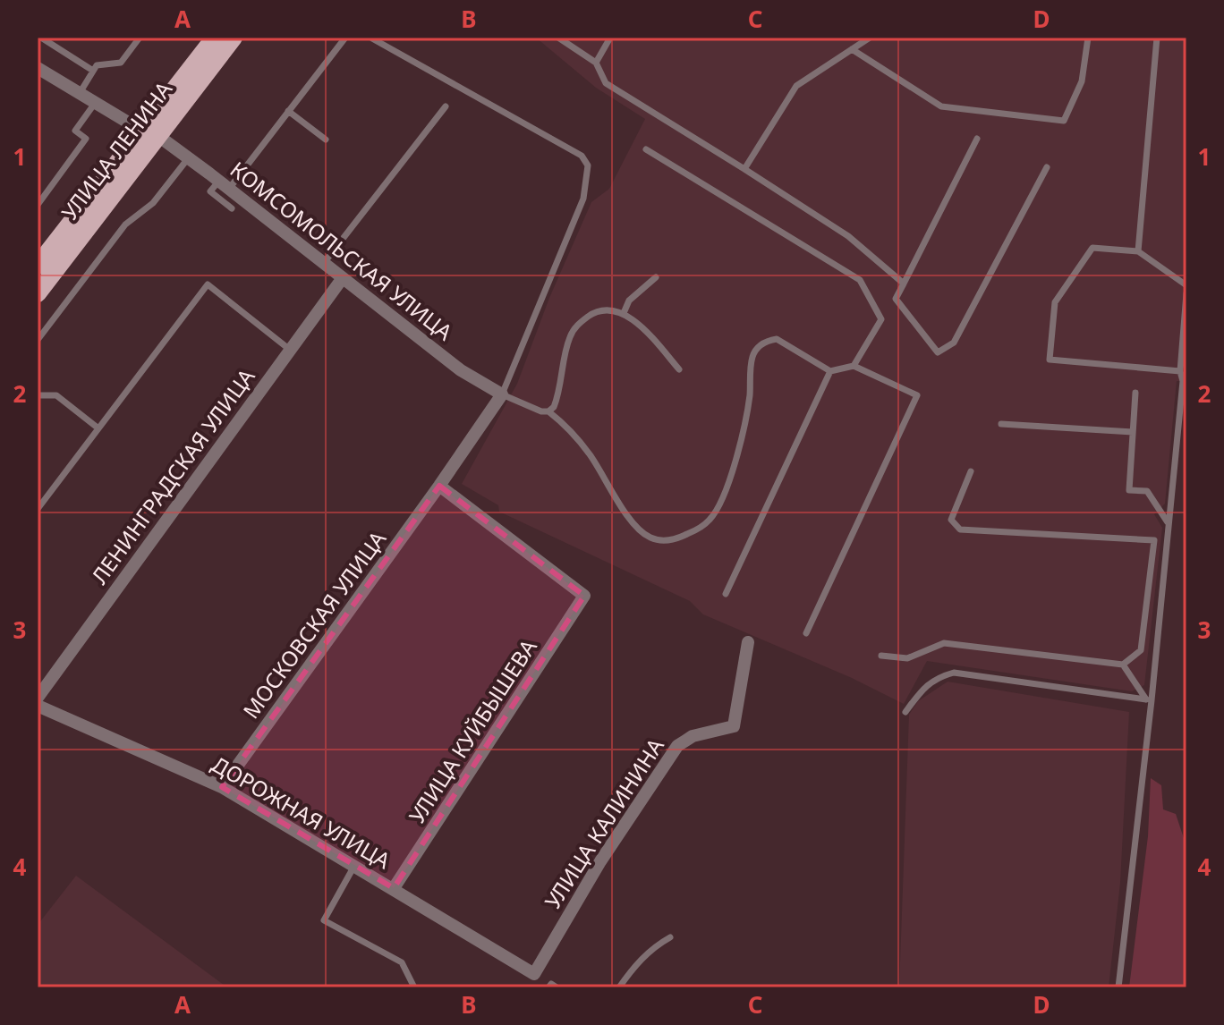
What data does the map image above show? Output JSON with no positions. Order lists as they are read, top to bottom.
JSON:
{
  "streets": {
    "main road": ["УЛИЦА ЛЕНИНА"],
    "street": [
      "КОМСОМОЛЬСКАЯ УЛИЦА",
      "ЛЕНИНГРАДСКАЯ УЛИЦА",
      "МОСКОВСКАЯ УЛИЦА",
      "УЛИЦА КУЙБЫШЕВА",
      "ДОРОЖНАЯ УЛИЦА",
      "УЛИЦА КАЛИНИНА"
    ]
  },
  "crossings": [
    ["УЛИЦА ЛЕНИНА", "КОМСОМОЛЬСКАЯ УЛИЦА"],
    ["КОМСОМОЛЬСКАЯ УЛИЦА", "ЛЕНИНГРАДСКАЯ УЛИЦА"],
    ["КОМСОМОЛЬСКАЯ УЛИЦА", "МОСКОВСКАЯ УЛИЦА"],
    ["МОСКОВСКАЯ УЛИЦА", "УЛИЦА КУЙБЫШЕВА"],
    ["МОСКОВСКАЯ УЛИЦА", "ДОРОЖНАЯ УЛИЦА"],
    ["УЛИЦА КУЙБЫШЕВА", "ДОРОЖНАЯ УЛИЦА"],
    ["ДОРОЖНАЯ УЛИЦА", "УЛИЦА КАЛИНИНА"]
  ],
  "grid": {
    "columns": [
      "A",
      "B",
      "C",
      "D"
    ],
    "rows": [
      "1",
      "2",
      "3",
      "4"
    ]
  }
}
